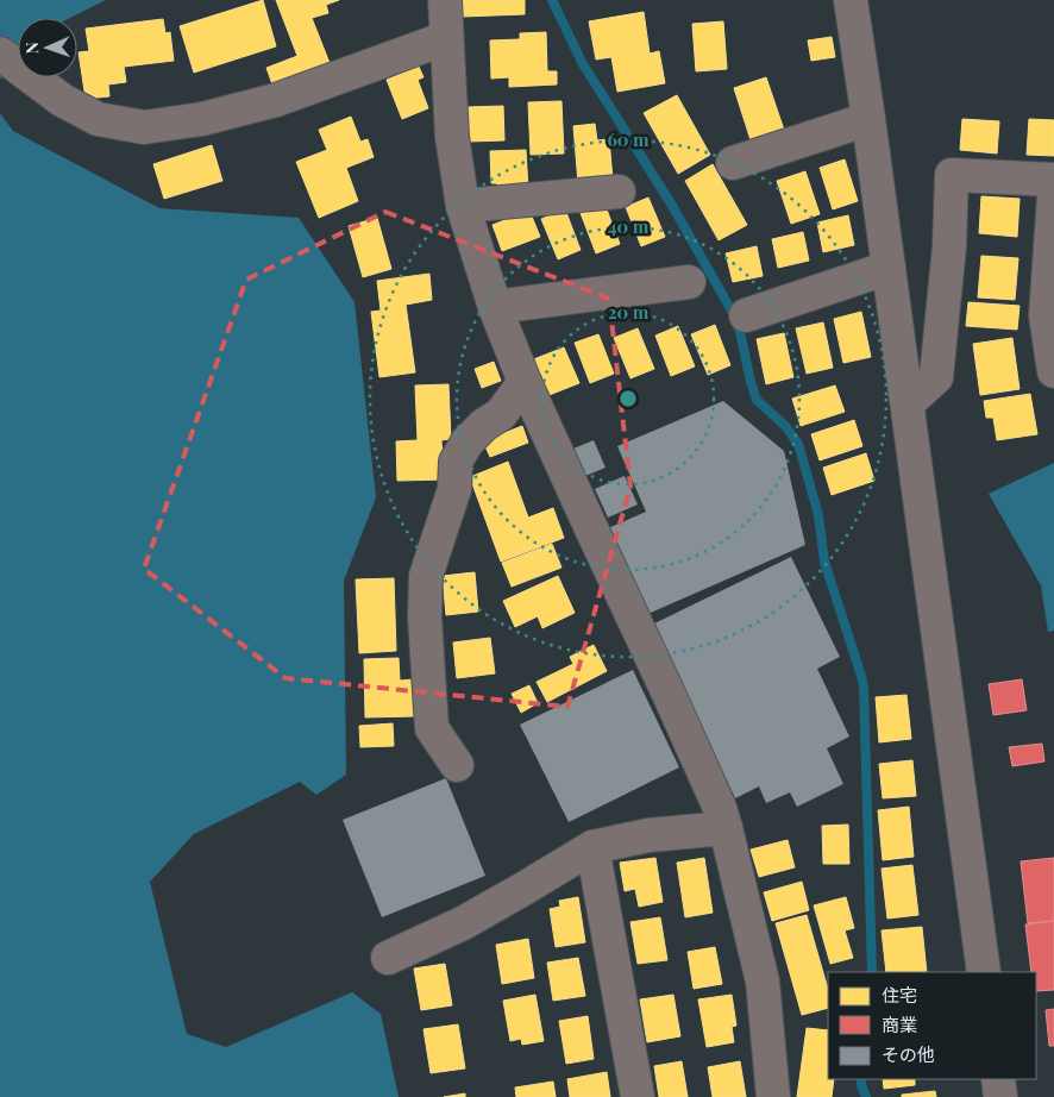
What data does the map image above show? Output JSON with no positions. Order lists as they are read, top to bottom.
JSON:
{
  "legend": ["住宅", "商業", "その他"],
  "north": "left",
  "rings": ["60 m", "40 m", "20 m"]
}
